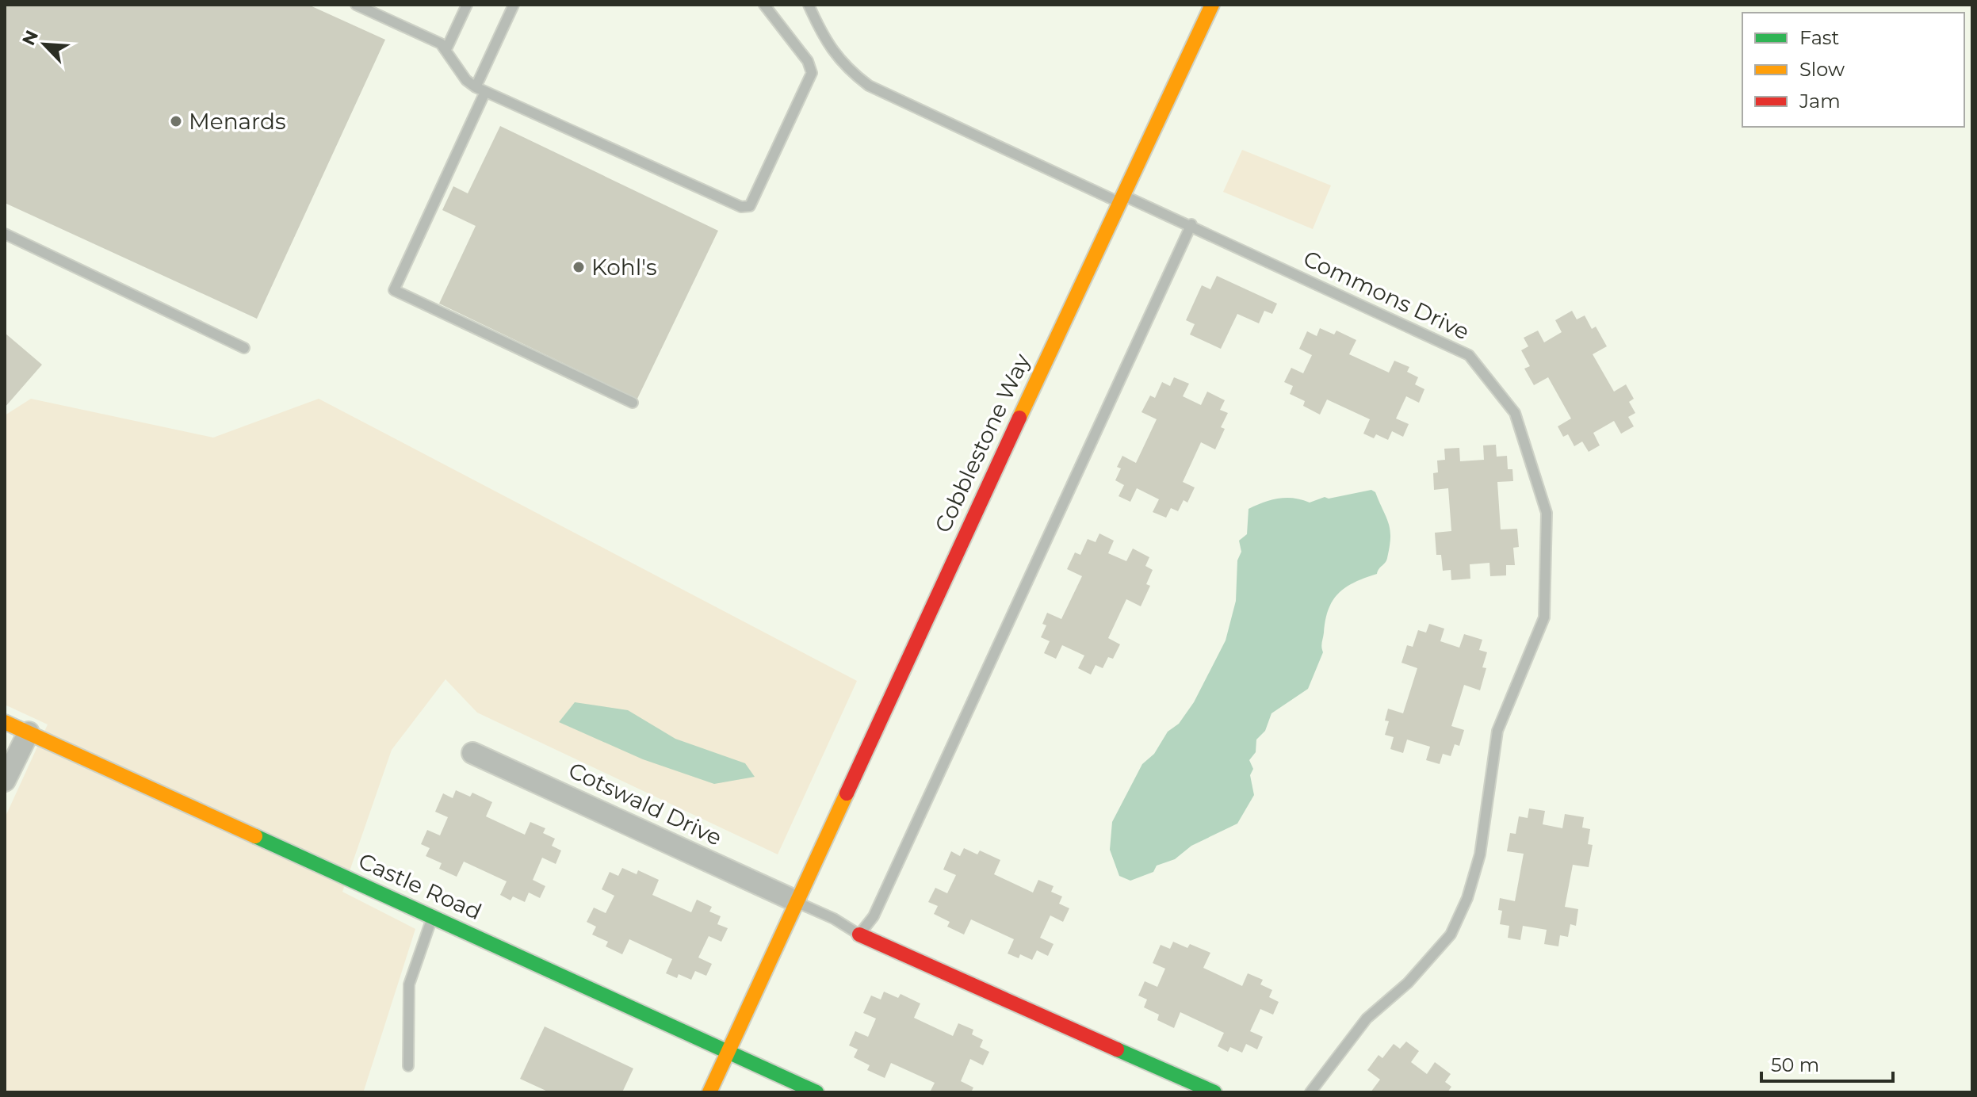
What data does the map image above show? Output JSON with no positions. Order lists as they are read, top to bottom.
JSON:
{
  "streets": {
    "street": ["Cobblestone Way", "Cotswald Drive", "Castle Road"],
    "lane": ["Commons Drive"]
  },
  "crossings": [
    ["Commons Drive", "Cobblestone Way"],
    ["Cobblestone Way", "Cotswald Drive"],
    ["Cobblestone Way", "Castle Road"]
  ],
  "places": ["Menards", "Kohl's"],
  "legend": ["Fast", "Slow", "Jam"],
  "scale_bar": "50 m",
  "north": "top left"
}
